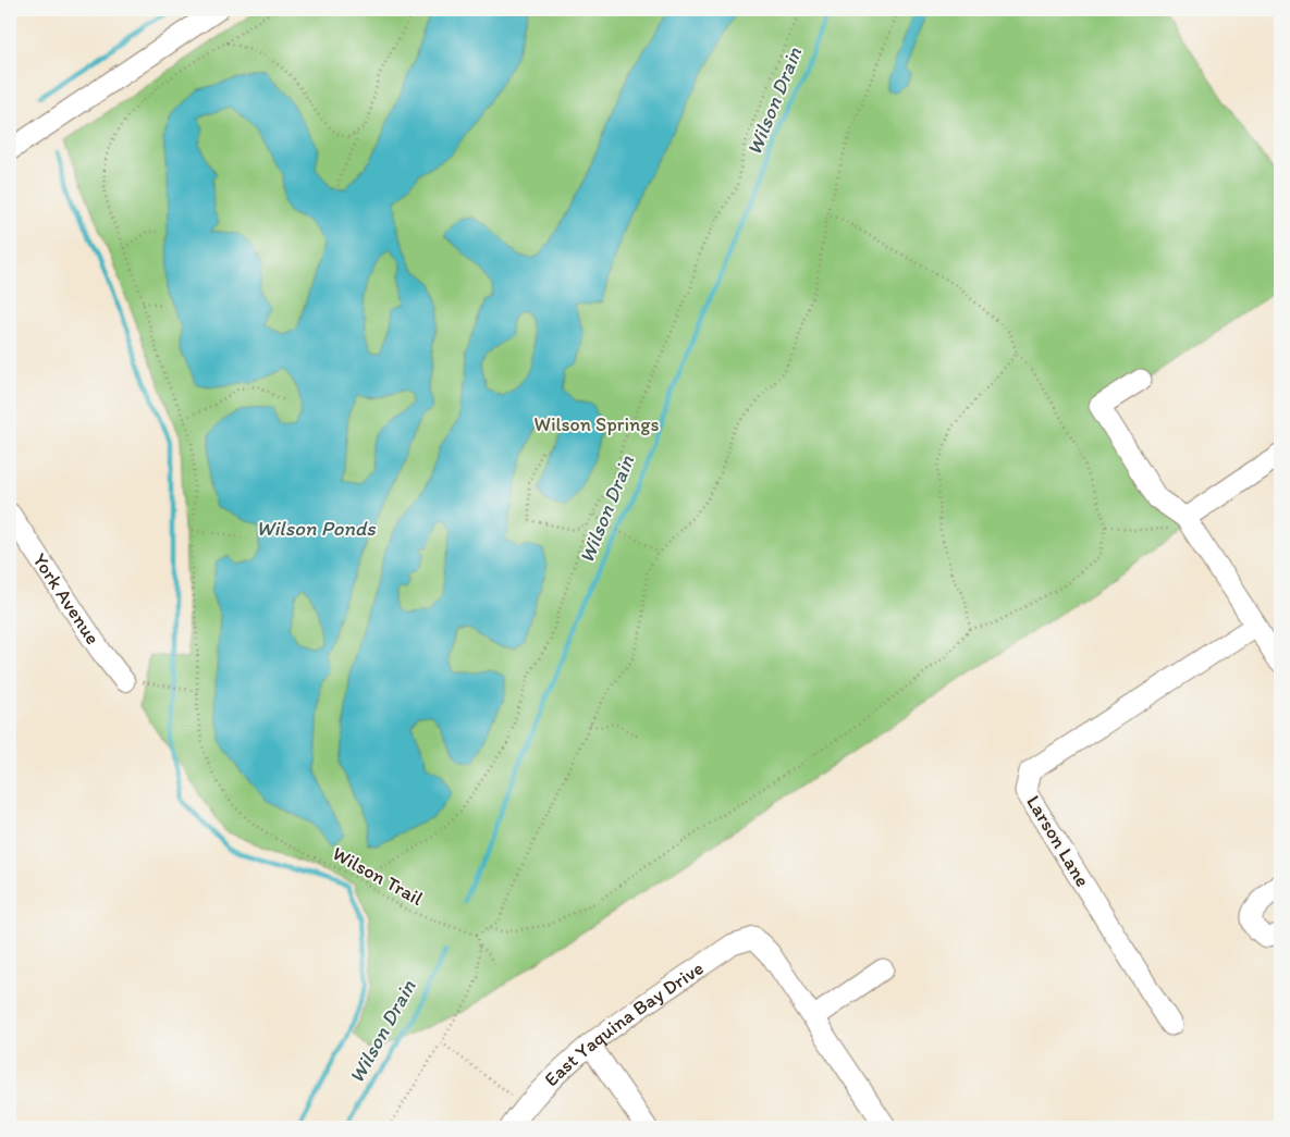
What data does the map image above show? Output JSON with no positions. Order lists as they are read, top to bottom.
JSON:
{
  "streets": {
    "street": ["York Avenue", "Larson Lane", "East Yaquina Bay Drive"],
    "path": ["Wilson Trail"]
  },
  "water": ["Wilson Drain", "Wilson Ponds"],
  "parks": ["Wilson Springs"]
}
